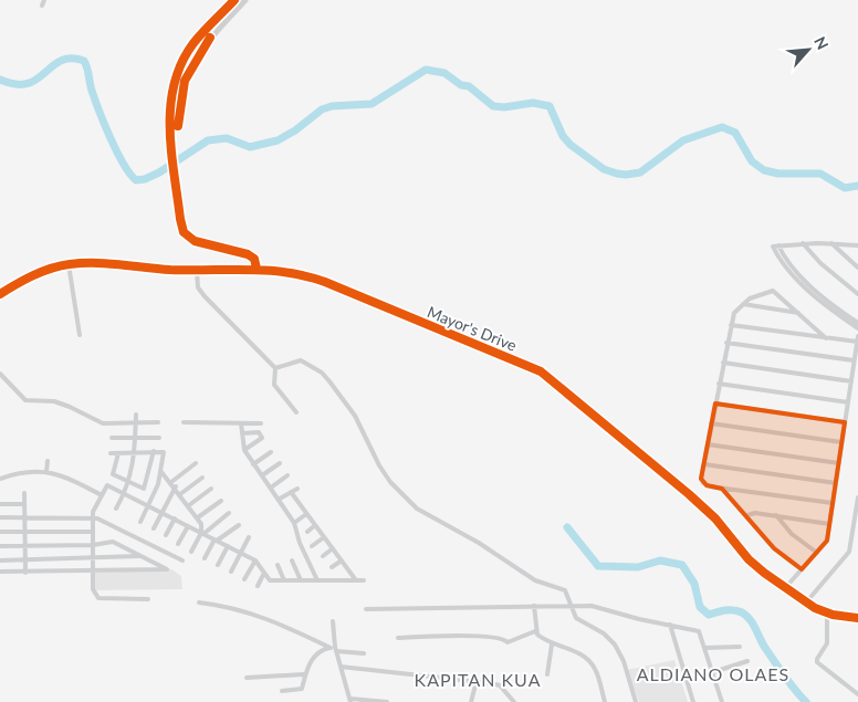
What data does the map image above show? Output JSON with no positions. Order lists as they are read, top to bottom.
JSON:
{
  "streets": {
    "street": ["Mayor's Drive"]
  },
  "districts": ["ALDIANO OLAES", "KAPITAN KUA"],
  "north": "top right"
}
